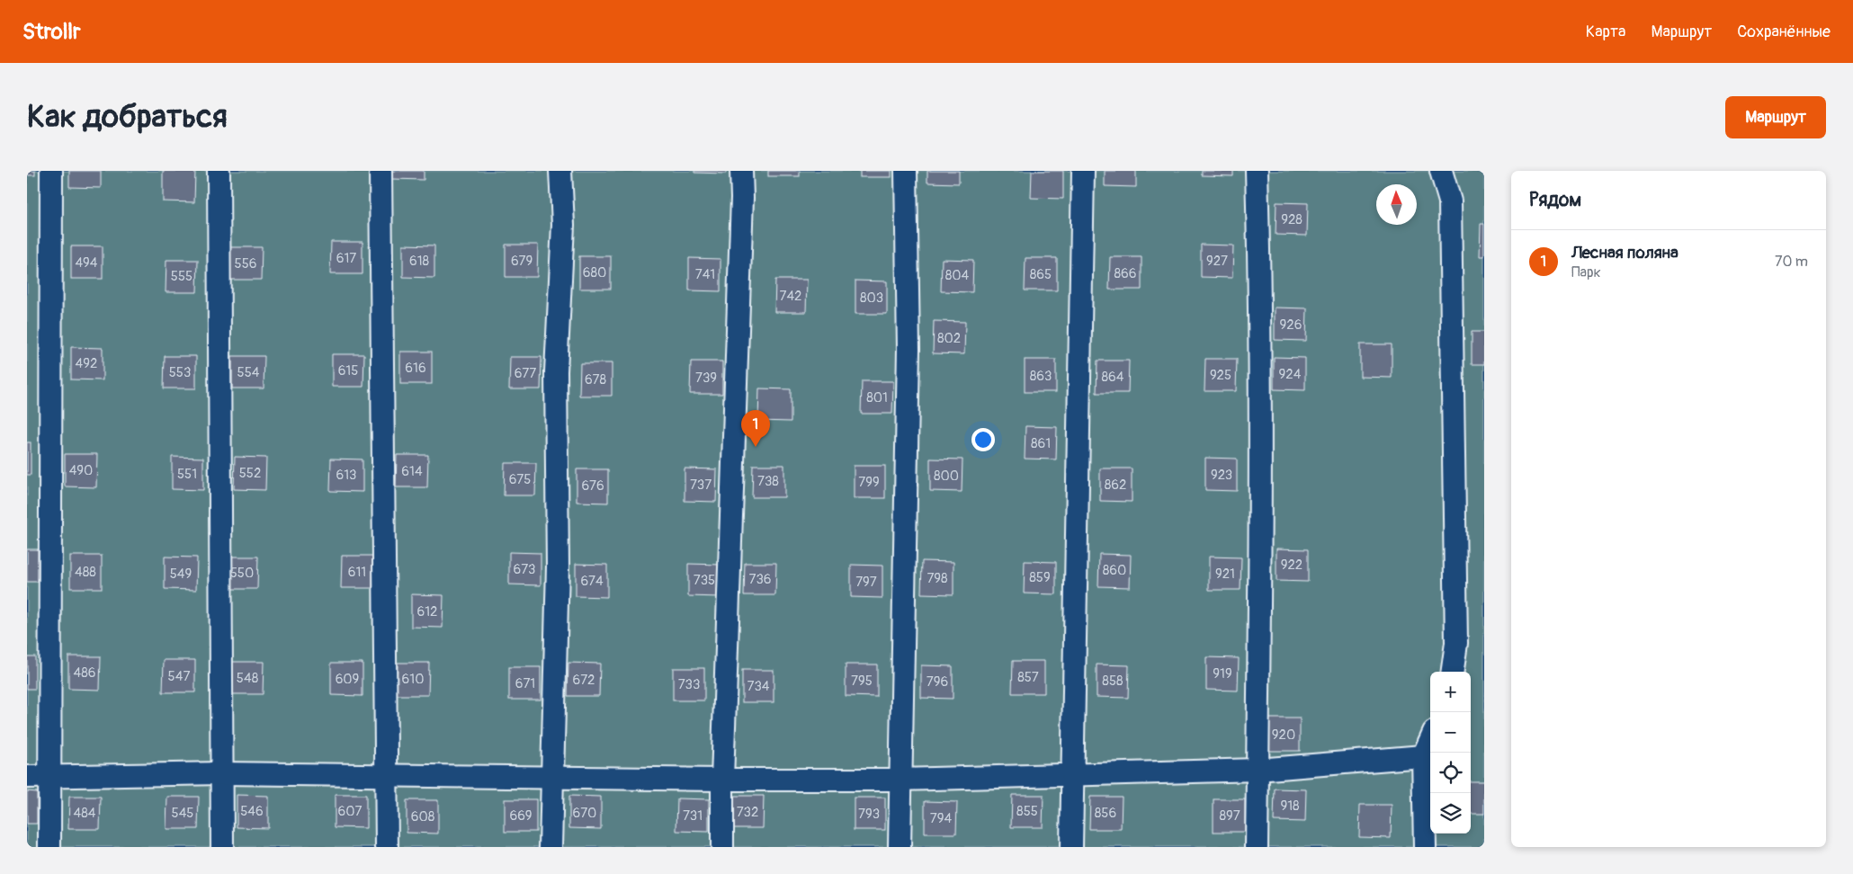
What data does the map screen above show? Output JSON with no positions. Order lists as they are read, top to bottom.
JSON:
{
  "house_numbers": [
    "928",
    "617",
    "618",
    "679",
    "927",
    "494",
    "556",
    "680",
    "866",
    "741",
    "865",
    "804",
    "555",
    "742",
    "803",
    "926",
    "802",
    "492",
    "616",
    "615",
    "553",
    "554",
    "677",
    "924",
    "925",
    "863",
    "864",
    "739",
    "678",
    "801",
    "861",
    "490",
    "614",
    "552",
    "551",
    "613",
    "923",
    "800",
    "675",
    "738",
    "799",
    "737",
    "862",
    "676",
    "922",
    "673",
    "860",
    "488",
    "611",
    "550",
    "549",
    "921",
    "859",
    "798",
    "736",
    "735",
    "674",
    "797",
    "612",
    "486",
    "919",
    "547",
    "857",
    "548",
    "609",
    "610",
    "672",
    "795",
    "858",
    "796",
    "671",
    "733",
    "734",
    "920",
    "918",
    "546",
    "607",
    "855",
    "732",
    "484",
    "545",
    "670",
    "856",
    "793",
    "669",
    "731",
    "897",
    "608",
    "794"
  ],
  "north": "top",
  "page": {
    "header": "Strollr",
    "nav": ["Карта", "Маршрут", "Сохранённые"],
    "buttons": "Маршрут",
    "title": "Как добраться",
    "heading": "Рядом",
    "list": [
      {
        "mark": "1",
        "name": "Лесная поляна",
        "note": "Парк",
        "value": "70 m"
      }
    ],
    "pins": "1",
    "map_buttons": ["+", "−"]
  }
}
